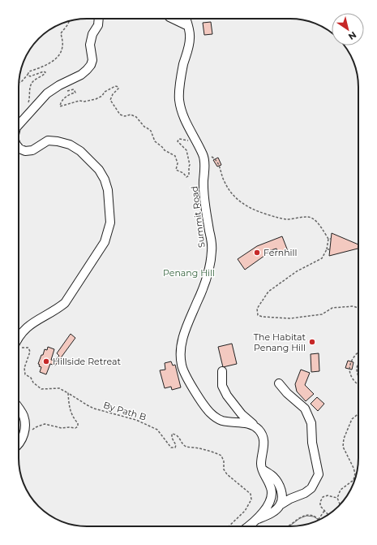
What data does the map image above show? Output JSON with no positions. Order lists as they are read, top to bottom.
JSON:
{
  "streets": {
    "street": ["Summit Road"],
    "path": ["By Path B"]
  },
  "parks": ["Penang Hill"],
  "places": ["Fernhill", "The Habitat Penang Hill", "Hillside Retreat"],
  "north": "bottom right"
}
